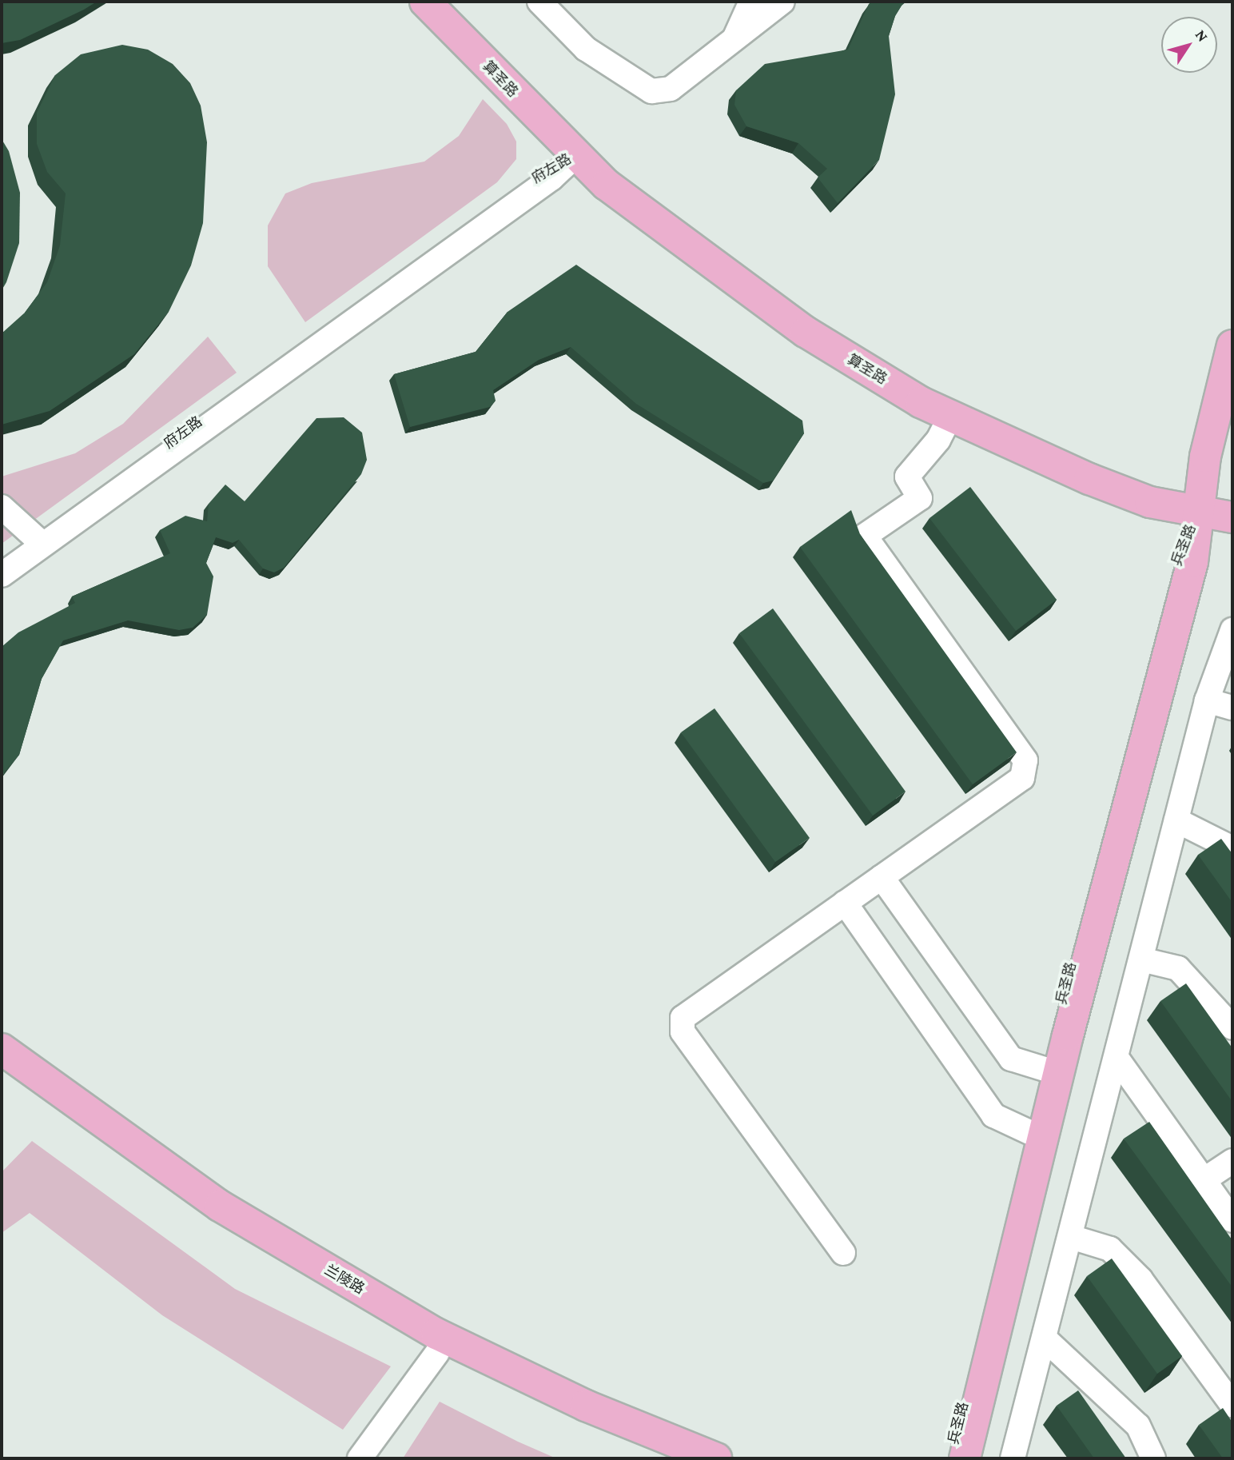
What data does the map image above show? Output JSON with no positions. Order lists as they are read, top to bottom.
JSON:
{
  "streets": {
    "main road": ["算圣路", "兵圣路", "兰陵路"],
    "street": ["府左路"]
  },
  "crossings": [
    ["算圣路", "府左路"],
    ["算圣路", "兵圣路"]
  ],
  "north": "top right"
}
